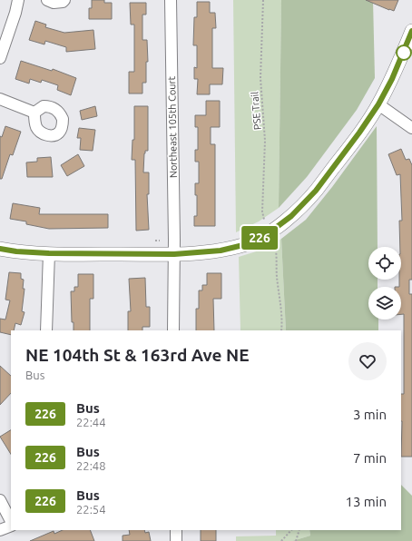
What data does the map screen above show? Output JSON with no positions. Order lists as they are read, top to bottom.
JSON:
{
  "streets": {
    "street": ["Northeast 105th Court"],
    "path": ["PSE Trail"]
  },
  "lines": ["bus line 226"],
  "page": {
    "on_map": "226",
    "heading": ["NE 104th St & 163rd Ave NE", "Bus"],
    "list": [
      {
        "mark": "226",
        "name": "Bus",
        "note": "22:44",
        "value": "3 min"
      },
      {
        "mark": "226",
        "name": "Bus",
        "note": "22:48",
        "value": "7 min"
      },
      {
        "mark": "226",
        "name": "Bus",
        "note": "22:54",
        "value": "13 min"
      }
    ]
  }
}
